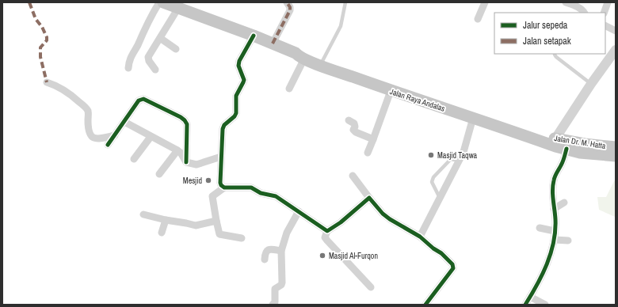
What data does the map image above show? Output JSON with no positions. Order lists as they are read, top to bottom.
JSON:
{
  "streets": {
    "main road": ["Jalan Raya Andalas", "Jalan Dr. M. Hatta"]
  },
  "crossings": [
    ["Jalan Raya Andalas", "Jalan Dr. M. Hatta"]
  ],
  "places": ["Masjid Taqwa", "Mesjid", "Masjid Al-Furqon"],
  "legend": ["Jalur sepeda", "Jalan setapak"]
}
